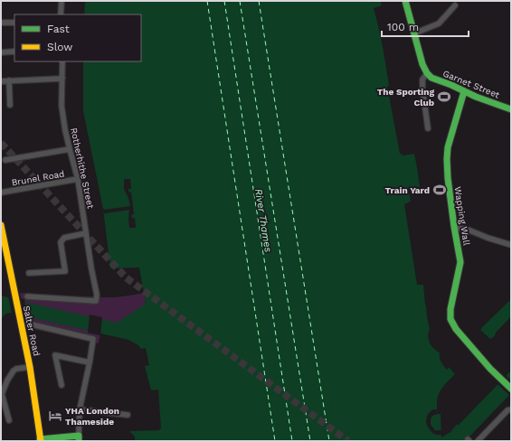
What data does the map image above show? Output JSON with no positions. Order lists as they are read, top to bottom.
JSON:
{
  "streets": {
    "street": [
      "Garnet Street",
      "Rotherhithe Street",
      "Brunel Road",
      "Wapping Wall",
      "Salter Road"
    ]
  },
  "crossings": [
    ["Garnet Street", "Wapping Wall"],
    ["Rotherhithe Street", "Brunel Road"]
  ],
  "water": ["River Thames"],
  "places": {
    "sports": ["The Sporting Club", "Train Yard"],
    "hotel": ["YHA London Thameside"]
  },
  "legend": ["Fast", "Slow"],
  "scale_bar": "100 m"
}
